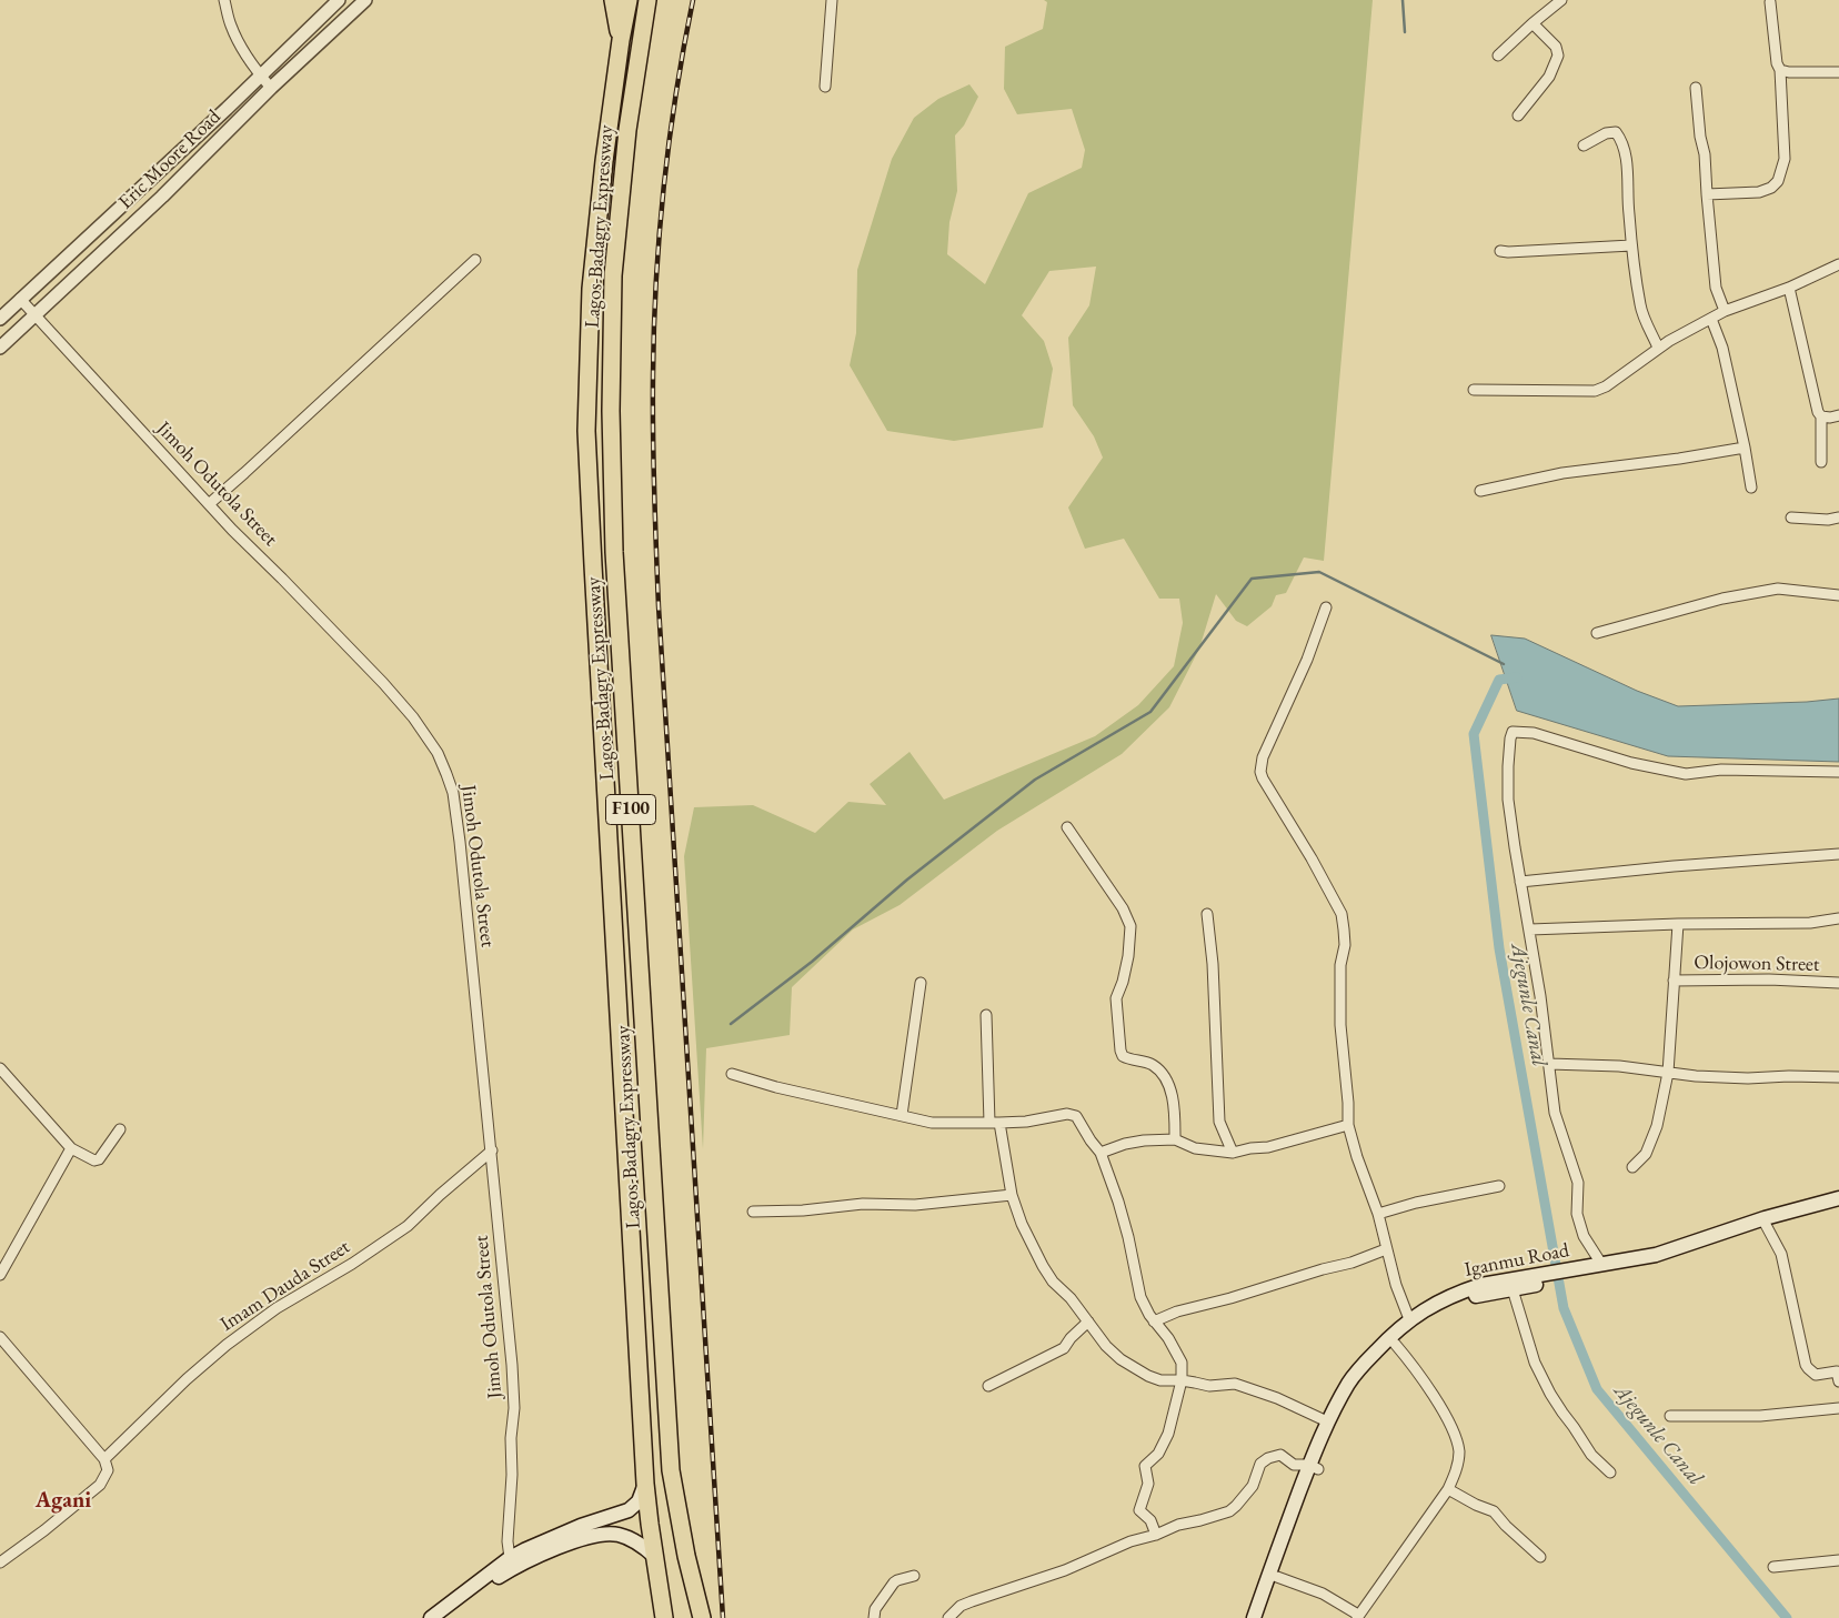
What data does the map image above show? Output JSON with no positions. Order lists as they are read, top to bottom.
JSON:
{
  "streets": {
    "highway": ["Lagos-Badagry Expressway", "F100"],
    "main road": ["Iganmu Road"],
    "street": [
      "Eric Moore Road",
      "Jimoh Odutola Street",
      "Olojowon Street",
      "Imam Dauda Street"
    ]
  },
  "crossings": [
    ["Eric Moore Road", "Jimoh Odutola Street"],
    ["Jimoh Odutola Street", "Imam Dauda Street"]
  ],
  "districts": ["Agani"],
  "water": ["Ajegunle Canal"]
}
